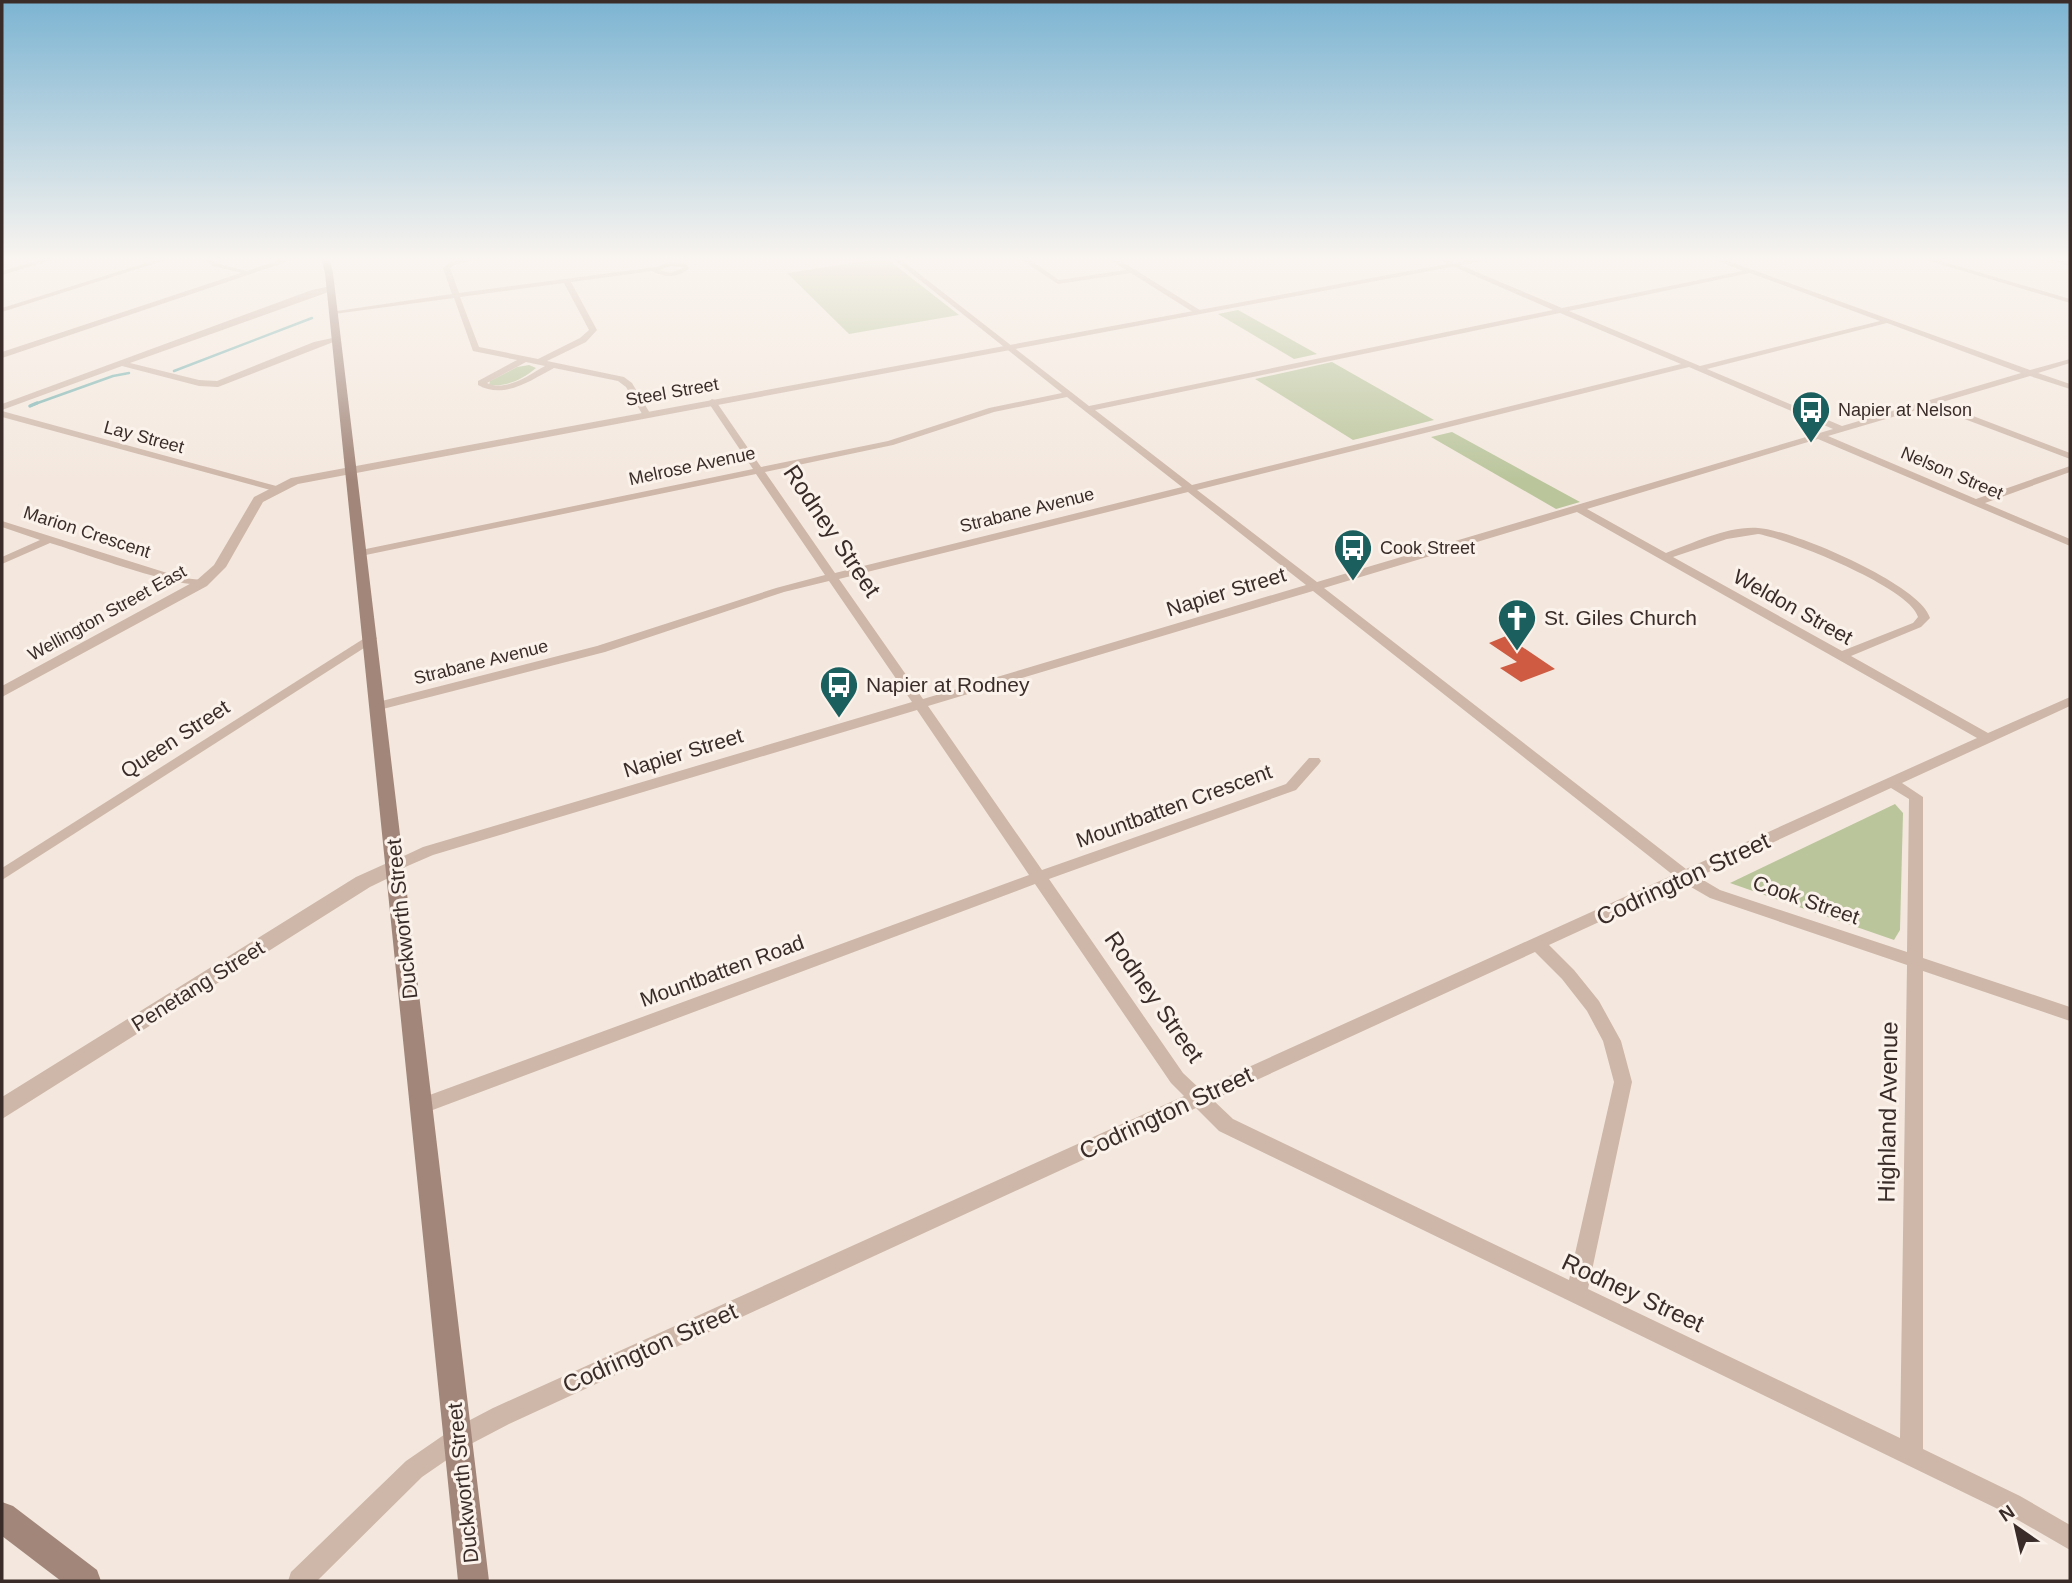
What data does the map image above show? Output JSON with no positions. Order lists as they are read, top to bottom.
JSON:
{
  "streets": {
    "main road": ["Duckworth Street"],
    "street": [
      "Steel Street",
      "Lay Street",
      "Melrose Avenue",
      "Nelson Street",
      "Strabane Avenue",
      "Rodney Street",
      "Marion Crescent",
      "Napier Street",
      "Weldon Street",
      "Wellington Street East",
      "Queen Street",
      "Mountbatten Crescent",
      "Codrington Street",
      "Cook Street",
      "Mountbatten Road",
      "Penetang Street",
      "Highland Avenue"
    ]
  },
  "crossings": [
    ["Steel Street", "Rodney Street"],
    ["Steel Street", "Wellington Street East"],
    ["Steel Street", "Cook Street"],
    ["Steel Street", "Duckworth Street"],
    ["Lay Street", "Wellington Street East"],
    ["Melrose Avenue", "Rodney Street"],
    ["Melrose Avenue", "Cook Street"],
    ["Melrose Avenue", "Duckworth Street"],
    ["Nelson Street", "Napier Street"],
    ["Strabane Avenue", "Rodney Street"],
    ["Strabane Avenue", "Cook Street"],
    ["Strabane Avenue", "Duckworth Street"],
    ["Rodney Street", "Napier Street"],
    ["Rodney Street", "Mountbatten Crescent"],
    ["Rodney Street", "Codrington Street"],
    ["Rodney Street", "Mountbatten Road"],
    ["Rodney Street", "Highland Avenue"],
    ["Marion Crescent", "Wellington Street East"],
    ["Napier Street", "Weldon Street"],
    ["Napier Street", "Cook Street"],
    ["Napier Street", "Duckworth Street"],
    ["Napier Street", "Penetang Street"],
    ["Weldon Street", "Codrington Street"],
    ["Wellington Street East", "Duckworth Street"],
    ["Queen Street", "Duckworth Street"],
    ["Mountbatten Crescent", "Mountbatten Road"],
    ["Codrington Street", "Cook Street"],
    ["Codrington Street", "Duckworth Street"],
    ["Codrington Street", "Highland Avenue"],
    ["Cook Street", "Highland Avenue"],
    ["Duckworth Street", "Mountbatten Road"],
    ["Duckworth Street", "Penetang Street"]
  ],
  "places": {
    "bus stop": ["Napier at Nelson", "Cook Street", "Napier at Rodney"],
    "church": ["St. Giles Church"]
  },
  "north": "top left"
}
